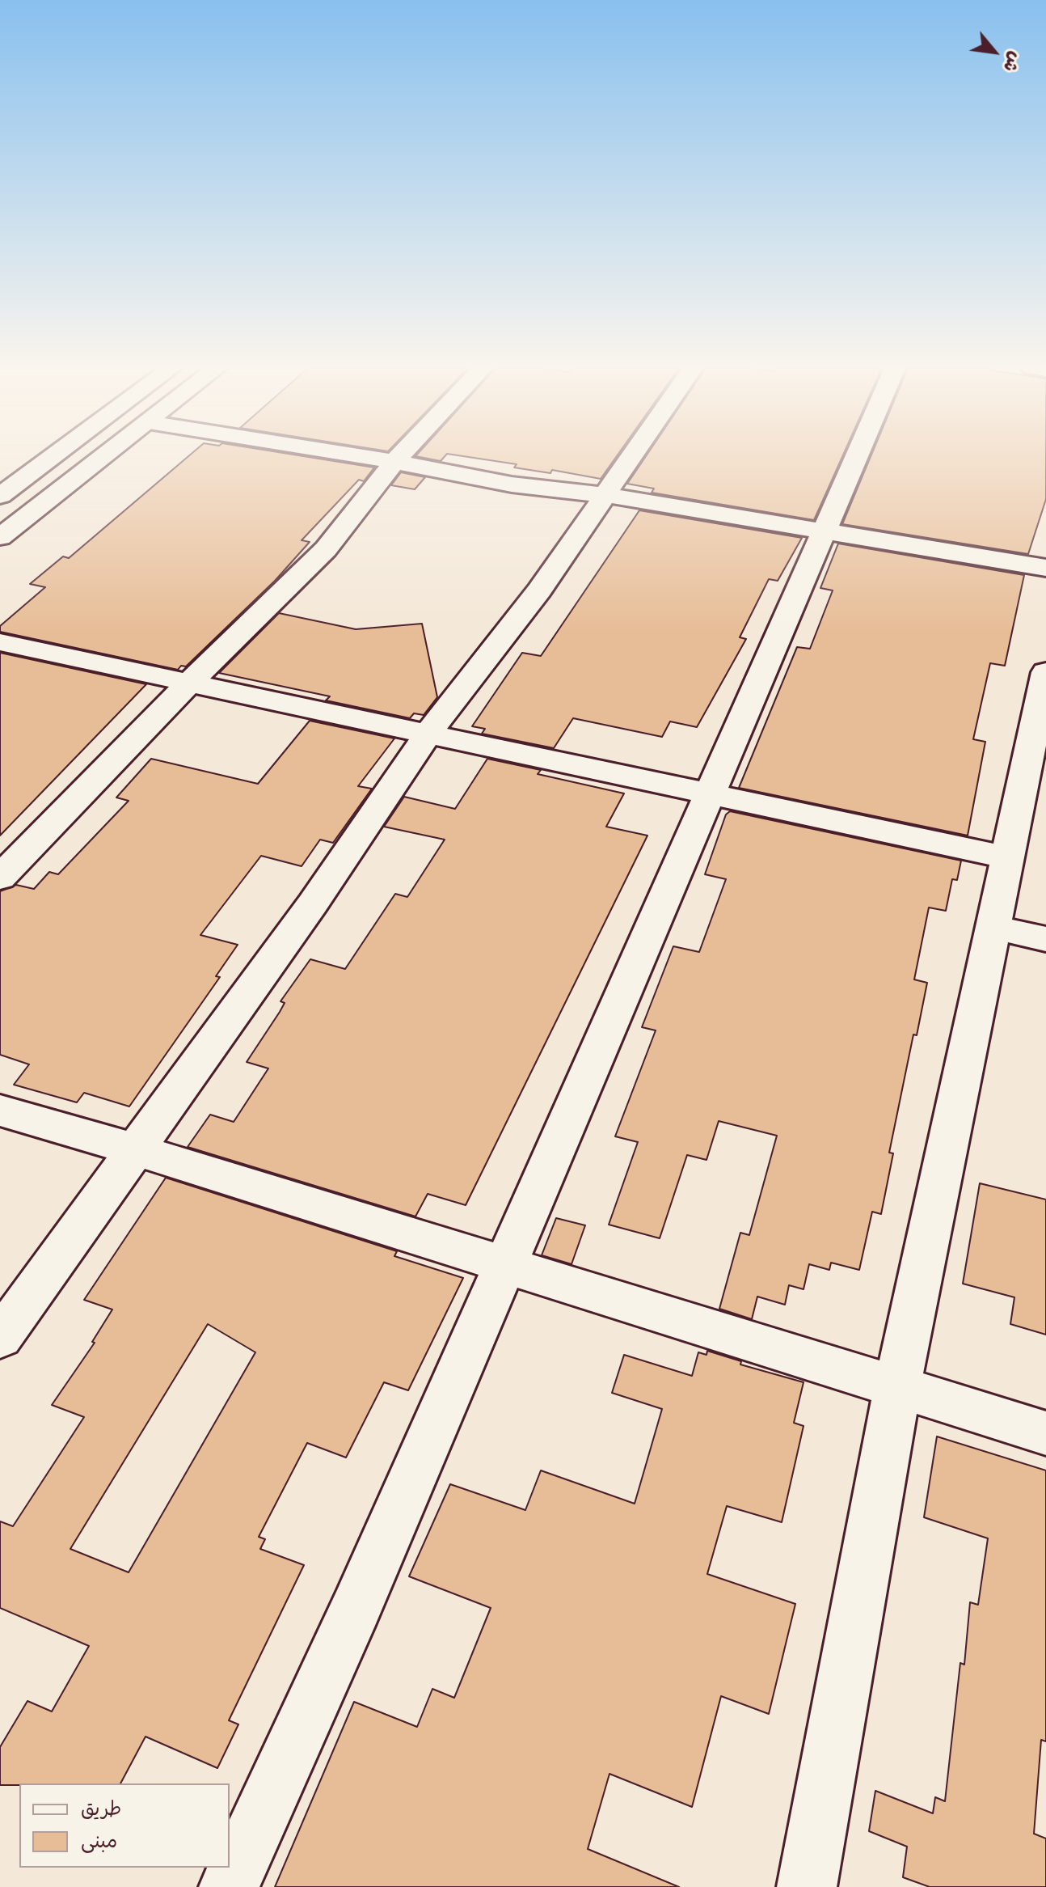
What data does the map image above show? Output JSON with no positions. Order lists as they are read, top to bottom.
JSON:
{
  "legend": ["طريق", "مبنى"],
  "north": "bottom right"
}
